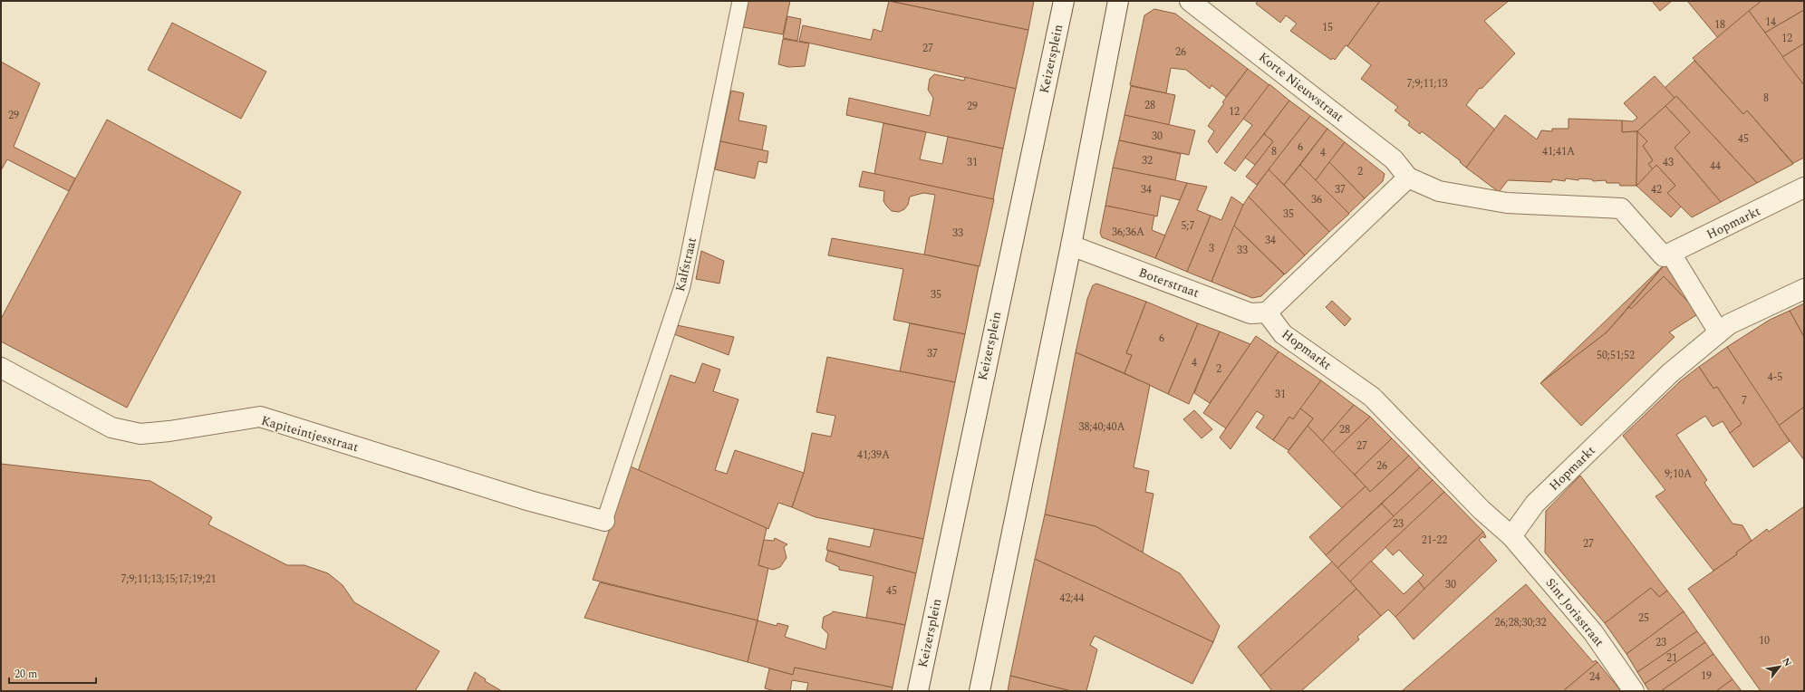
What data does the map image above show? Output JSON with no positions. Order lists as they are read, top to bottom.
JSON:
{
  "streets": {
    "street": [
      "Keizersplein",
      "Korte Nieuwstraat",
      "Hopmarkt",
      "Boterstraat",
      "Kapiteintjesstraat",
      "Sint Jorisstraat"
    ],
    "lane": ["Kalfstraat"]
  },
  "crossings": [
    ["Hopmarkt", "Boterstraat"],
    ["Hopmarkt", "Sint Jorisstraat"],
    ["Kalfstraat", "Kapiteintjesstraat"]
  ],
  "house_numbers": [
    "14",
    "18",
    "15",
    "12",
    "27",
    "26",
    "7;9;11;13",
    "8",
    "28",
    "29",
    "12",
    "29",
    "30",
    "45",
    "6",
    "8",
    "41;41A",
    "4",
    "32",
    "31",
    "43",
    "44",
    "2",
    "34",
    "37",
    "42",
    "36",
    "35",
    "5;7",
    "36;36A",
    "33",
    "34",
    "3",
    "33",
    "35",
    "6",
    "37",
    "50;51;52",
    "4",
    "2",
    "4-5",
    "31",
    "7",
    "38;40;40A",
    "28",
    "27",
    "41;39A",
    "26",
    "9;10A",
    "23",
    "21-22",
    "27",
    "7;9;11;13;15;17;19;21",
    "30",
    "45",
    "42;44",
    "25",
    "26;28;30;32",
    "10",
    "23",
    "21",
    "19",
    "24"
  ],
  "scale_bar": "20 m",
  "north": "top right"
}
